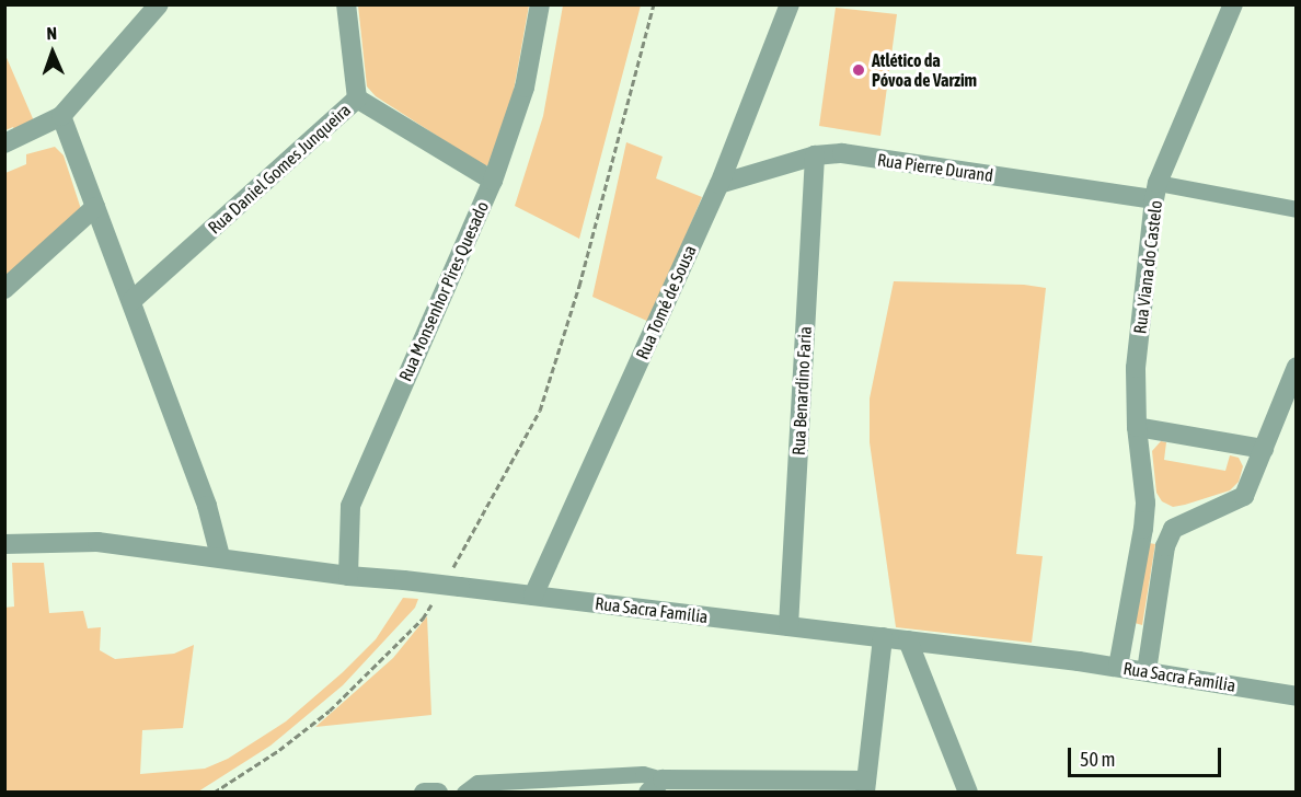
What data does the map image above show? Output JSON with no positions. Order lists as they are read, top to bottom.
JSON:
{
  "streets": {
    "street": [
      "Rua Pierre Durand",
      "Rua Daniel Gomes Junqueira",
      "Rua Viana do Castelo",
      "Rua Monsenhor Pires Quesado",
      "Rua Tomé de Sousa",
      "Rua Benardino Faria",
      "Rua Sacra Família"
    ]
  },
  "crossings": [
    ["Rua Pierre Durand", "Rua Viana do Castelo"],
    ["Rua Pierre Durand", "Rua Tomé de Sousa"],
    ["Rua Pierre Durand", "Rua Benardino Faria"],
    ["Rua Viana do Castelo", "Rua Sacra Família"],
    ["Rua Monsenhor Pires Quesado", "Rua Sacra Família"],
    ["Rua Tomé de Sousa", "Rua Sacra Família"],
    ["Rua Benardino Faria", "Rua Sacra Família"]
  ],
  "places": ["Atlético da Póvoa de Varzim"],
  "scale_bar": "50 m",
  "north": "top"
}
